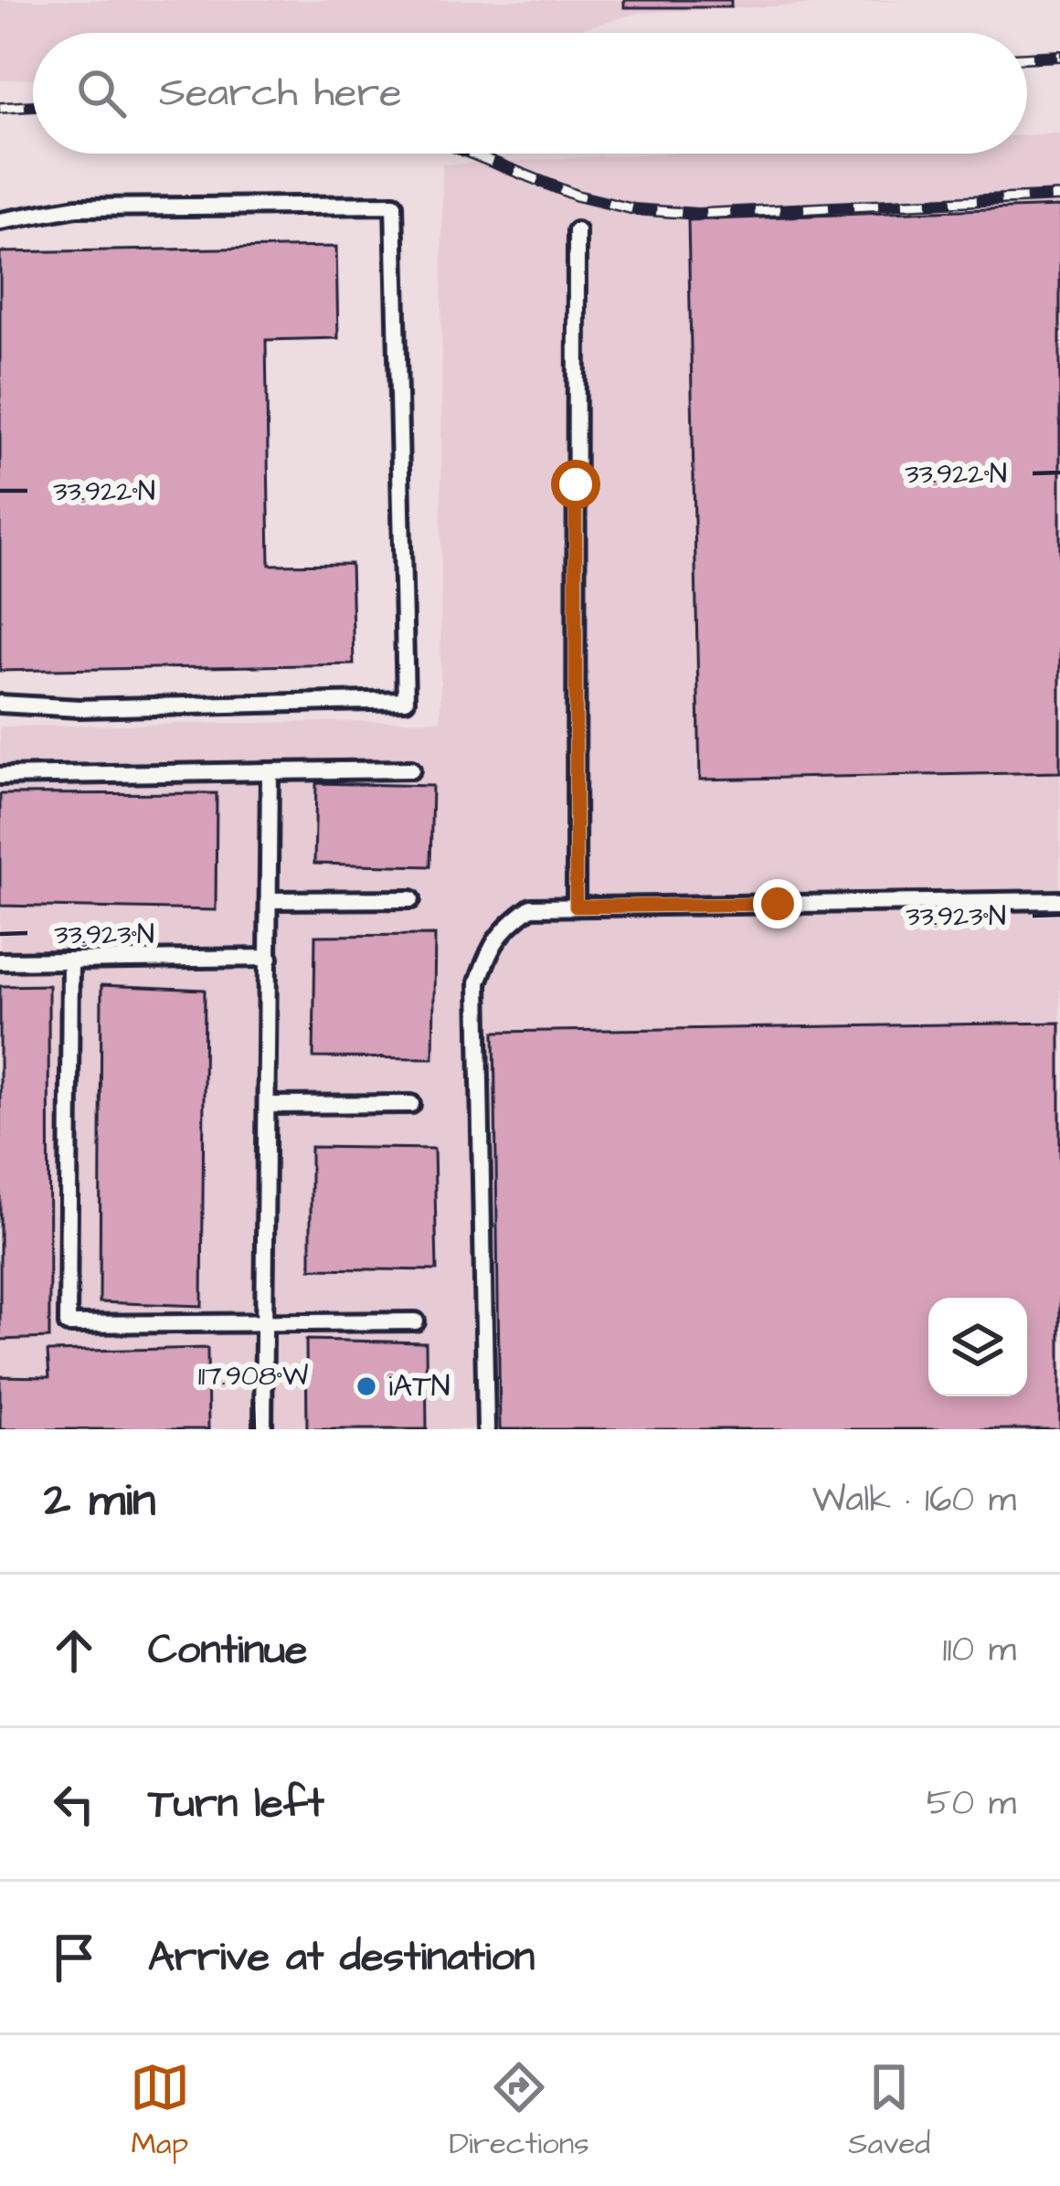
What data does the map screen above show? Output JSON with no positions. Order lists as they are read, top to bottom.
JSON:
{
  "places": ["iATN"],
  "page": {
    "search": "Search here",
    "heading": ["2 min", "Walk · 160 m"],
    "list": [
      ["Continue", "110 m"],
      ["Turn left", "50 m"],
      "Arrive at destination"
    ],
    "nav": ["Map", "Directions", "Saved"]
  },
  "coordinates": ["33.922°N", "33.923°N", "117.908°W"]
}
